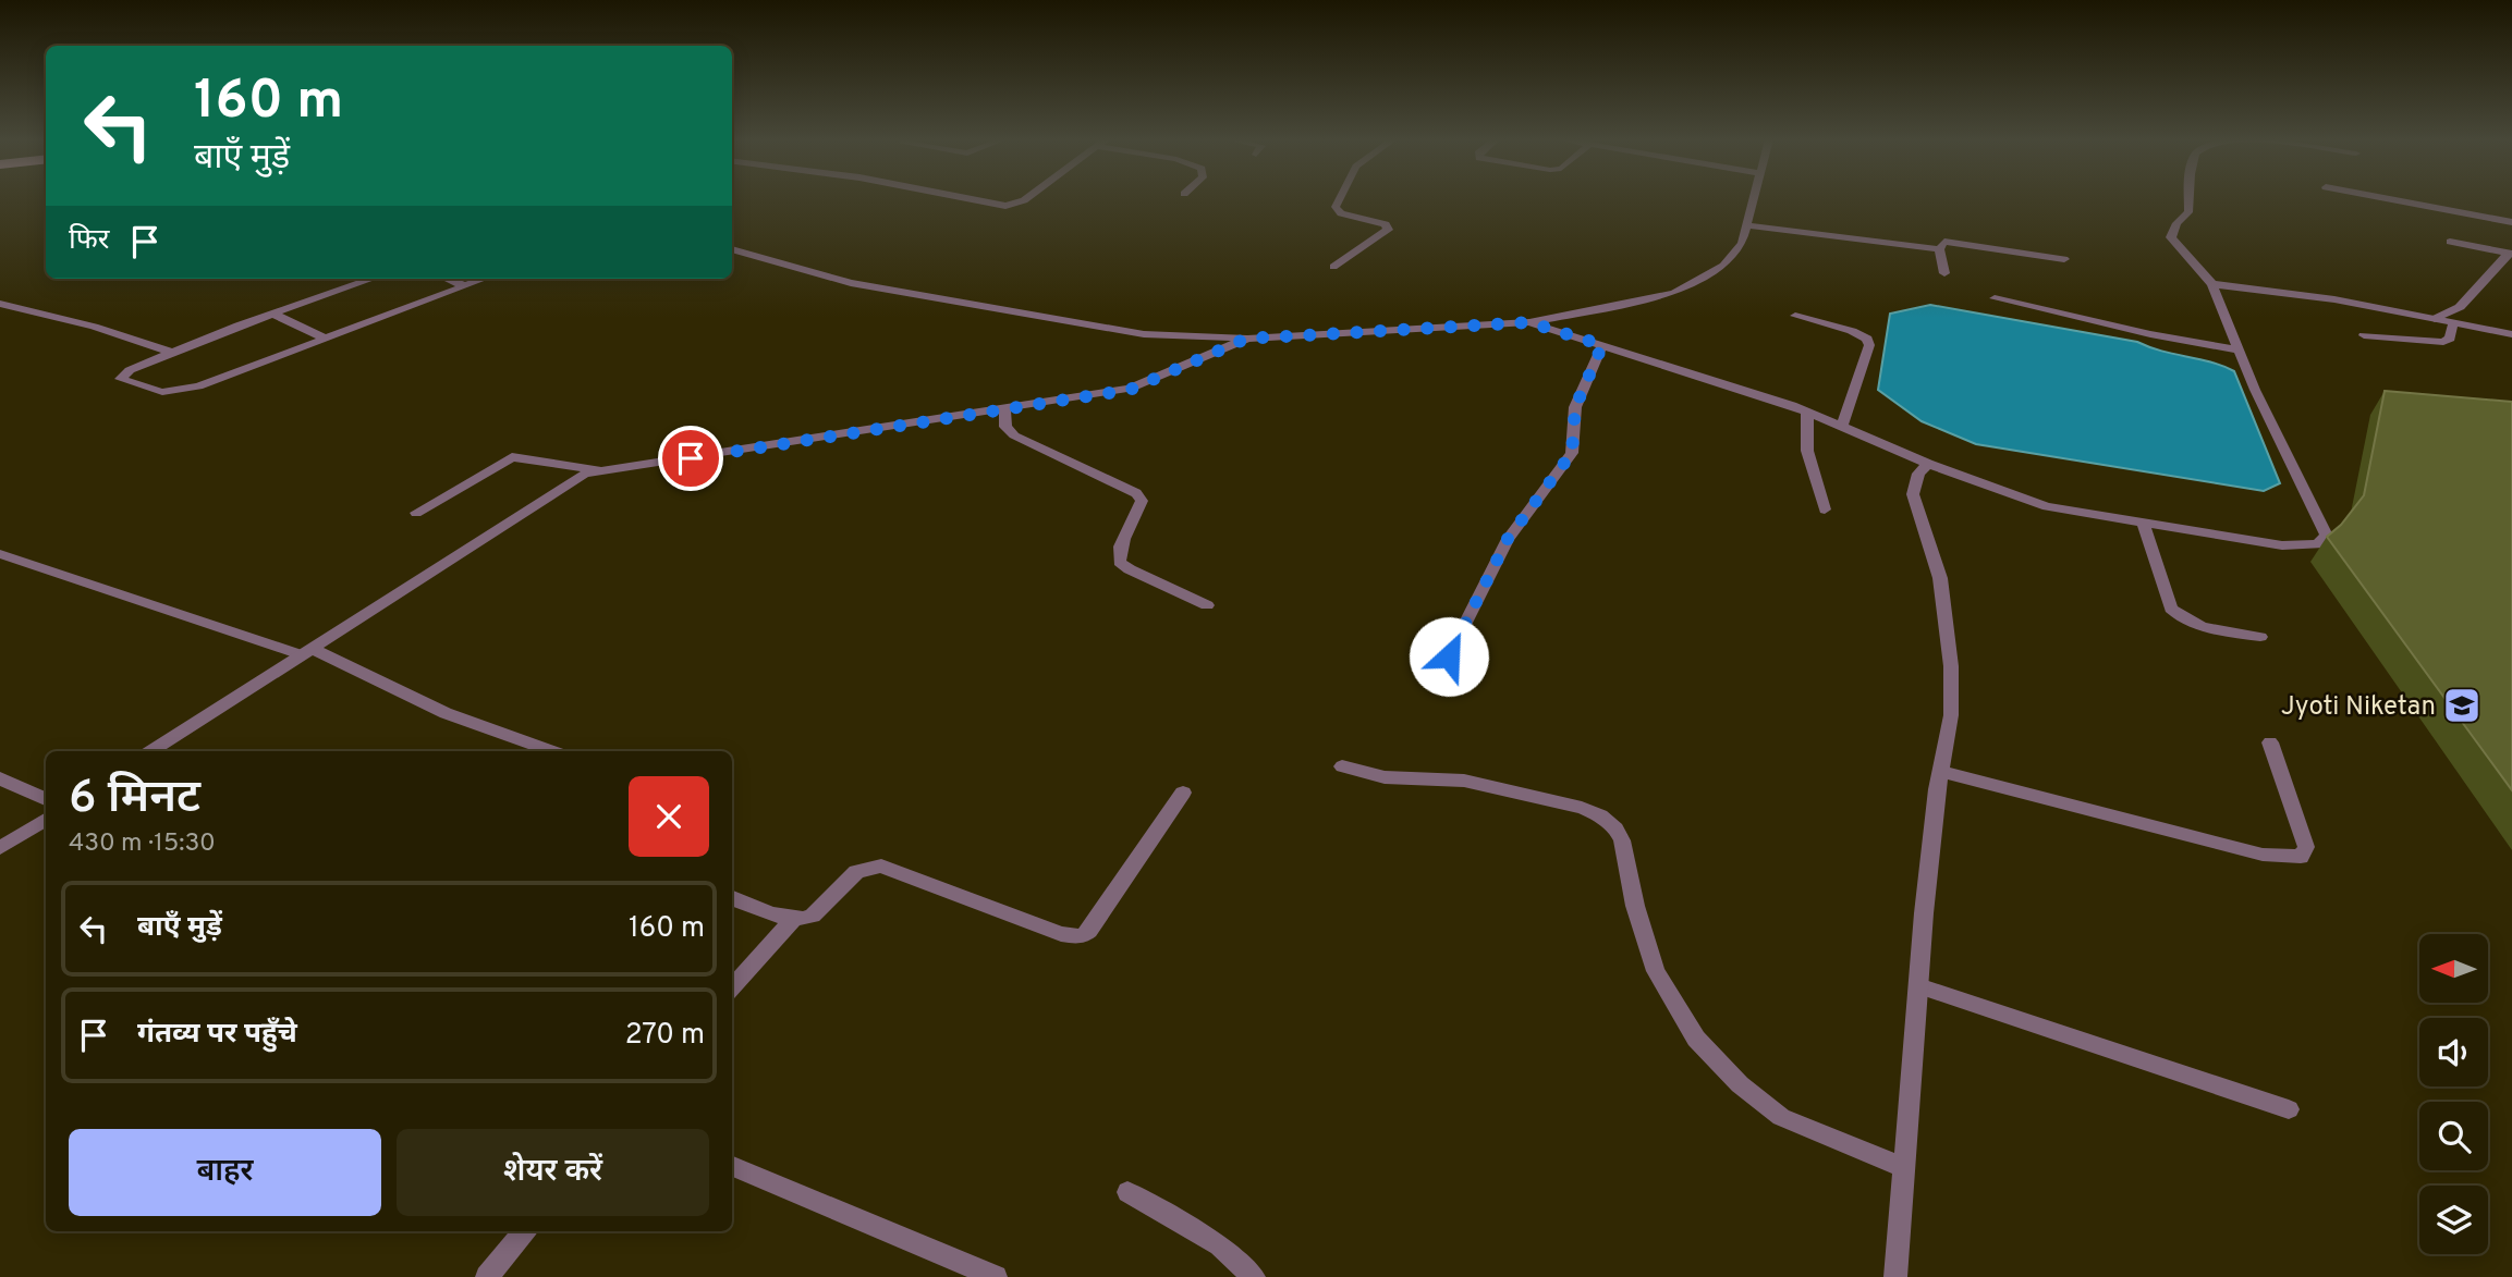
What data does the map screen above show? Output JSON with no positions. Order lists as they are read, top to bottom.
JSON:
{
  "places": {
    "school or university": ["Jyoti Niketan"]
  },
  "north": "left",
  "page": {
    "turn": ["160 m", "बाएँ मुड़ें"],
    "then": "फिर",
    "heading": ["6 मिनट", "430 m · 15:30"],
    "list": [
      {
        "name": "बाएँ मुड़ें",
        "value": "160 m"
      },
      {
        "name": "गंतव्य पर पहुँचे",
        "value": "270 m"
      }
    ],
    "buttons": ["बाहर", "शेयर करें"]
  }
}
